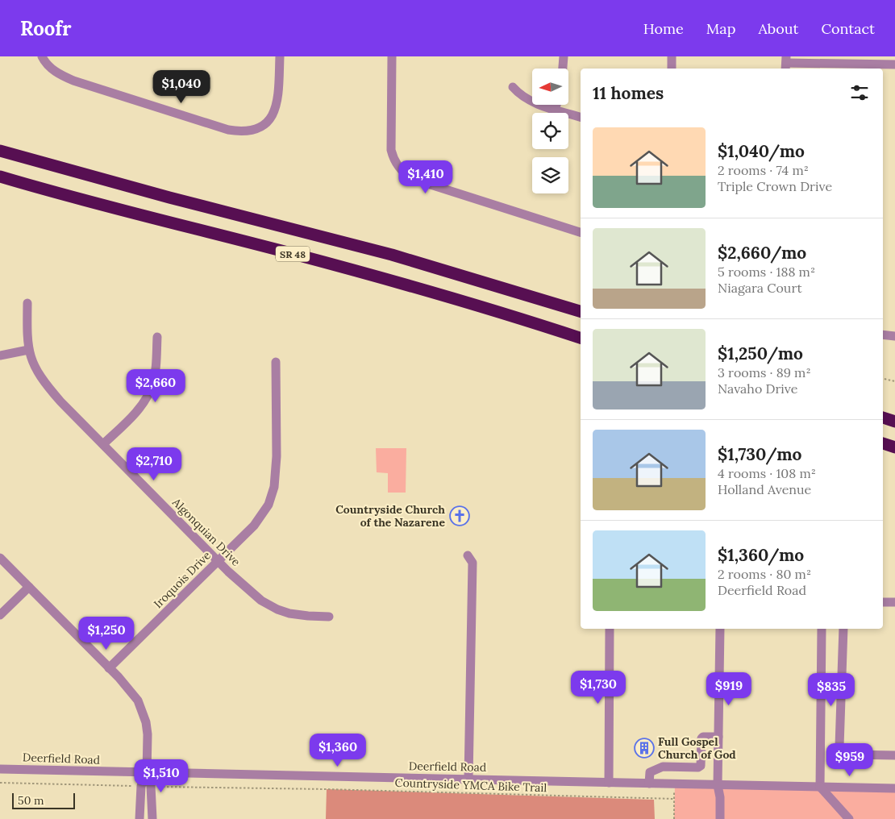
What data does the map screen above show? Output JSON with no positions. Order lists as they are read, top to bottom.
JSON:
{
  "streets": {
    "highway": ["SR 48"],
    "street": ["Algonquian Drive", "Iroquois Drive", "Deerfield Road"],
    "path": ["Countryside YMCA Bike Trail"]
  },
  "crossings": [
    ["Algonquian Drive", "Iroquois Drive"]
  ],
  "places": {
    "church": ["Countryside Church of the Nazarene"],
    "building": ["Full Gospel Church of God"]
  },
  "scale_bar": "50 m",
  "north": "left",
  "page": {
    "header": "Roofr",
    "nav": [
      "Home",
      "Map",
      "About",
      "Contact"
    ],
    "heading": "11 homes",
    "price": [
      "$1,040",
      "$1,410",
      "$2,660",
      "$2,710",
      "$1,250",
      "$1,730",
      "$919",
      "$835",
      "$1,360",
      "$959",
      "$1,510"
    ],
    "list": [
      {
        "name": "$1,040/mo",
        "note": "2 rooms · 74 m² · Triple Crown Drive"
      },
      {
        "name": "$2,660/mo",
        "note": "5 rooms · 188 m² · Niagara Court"
      },
      {
        "name": "$1,250/mo",
        "note": "3 rooms · 89 m² · Navaho Drive"
      },
      {
        "name": "$1,730/mo",
        "note": "4 rooms · 108 m² · Holland Avenue"
      },
      {
        "name": "$1,360/mo",
        "note": "2 rooms · 80 m² · Deerfield Road"
      }
    ],
    "scale": "50 m"
  }
}
